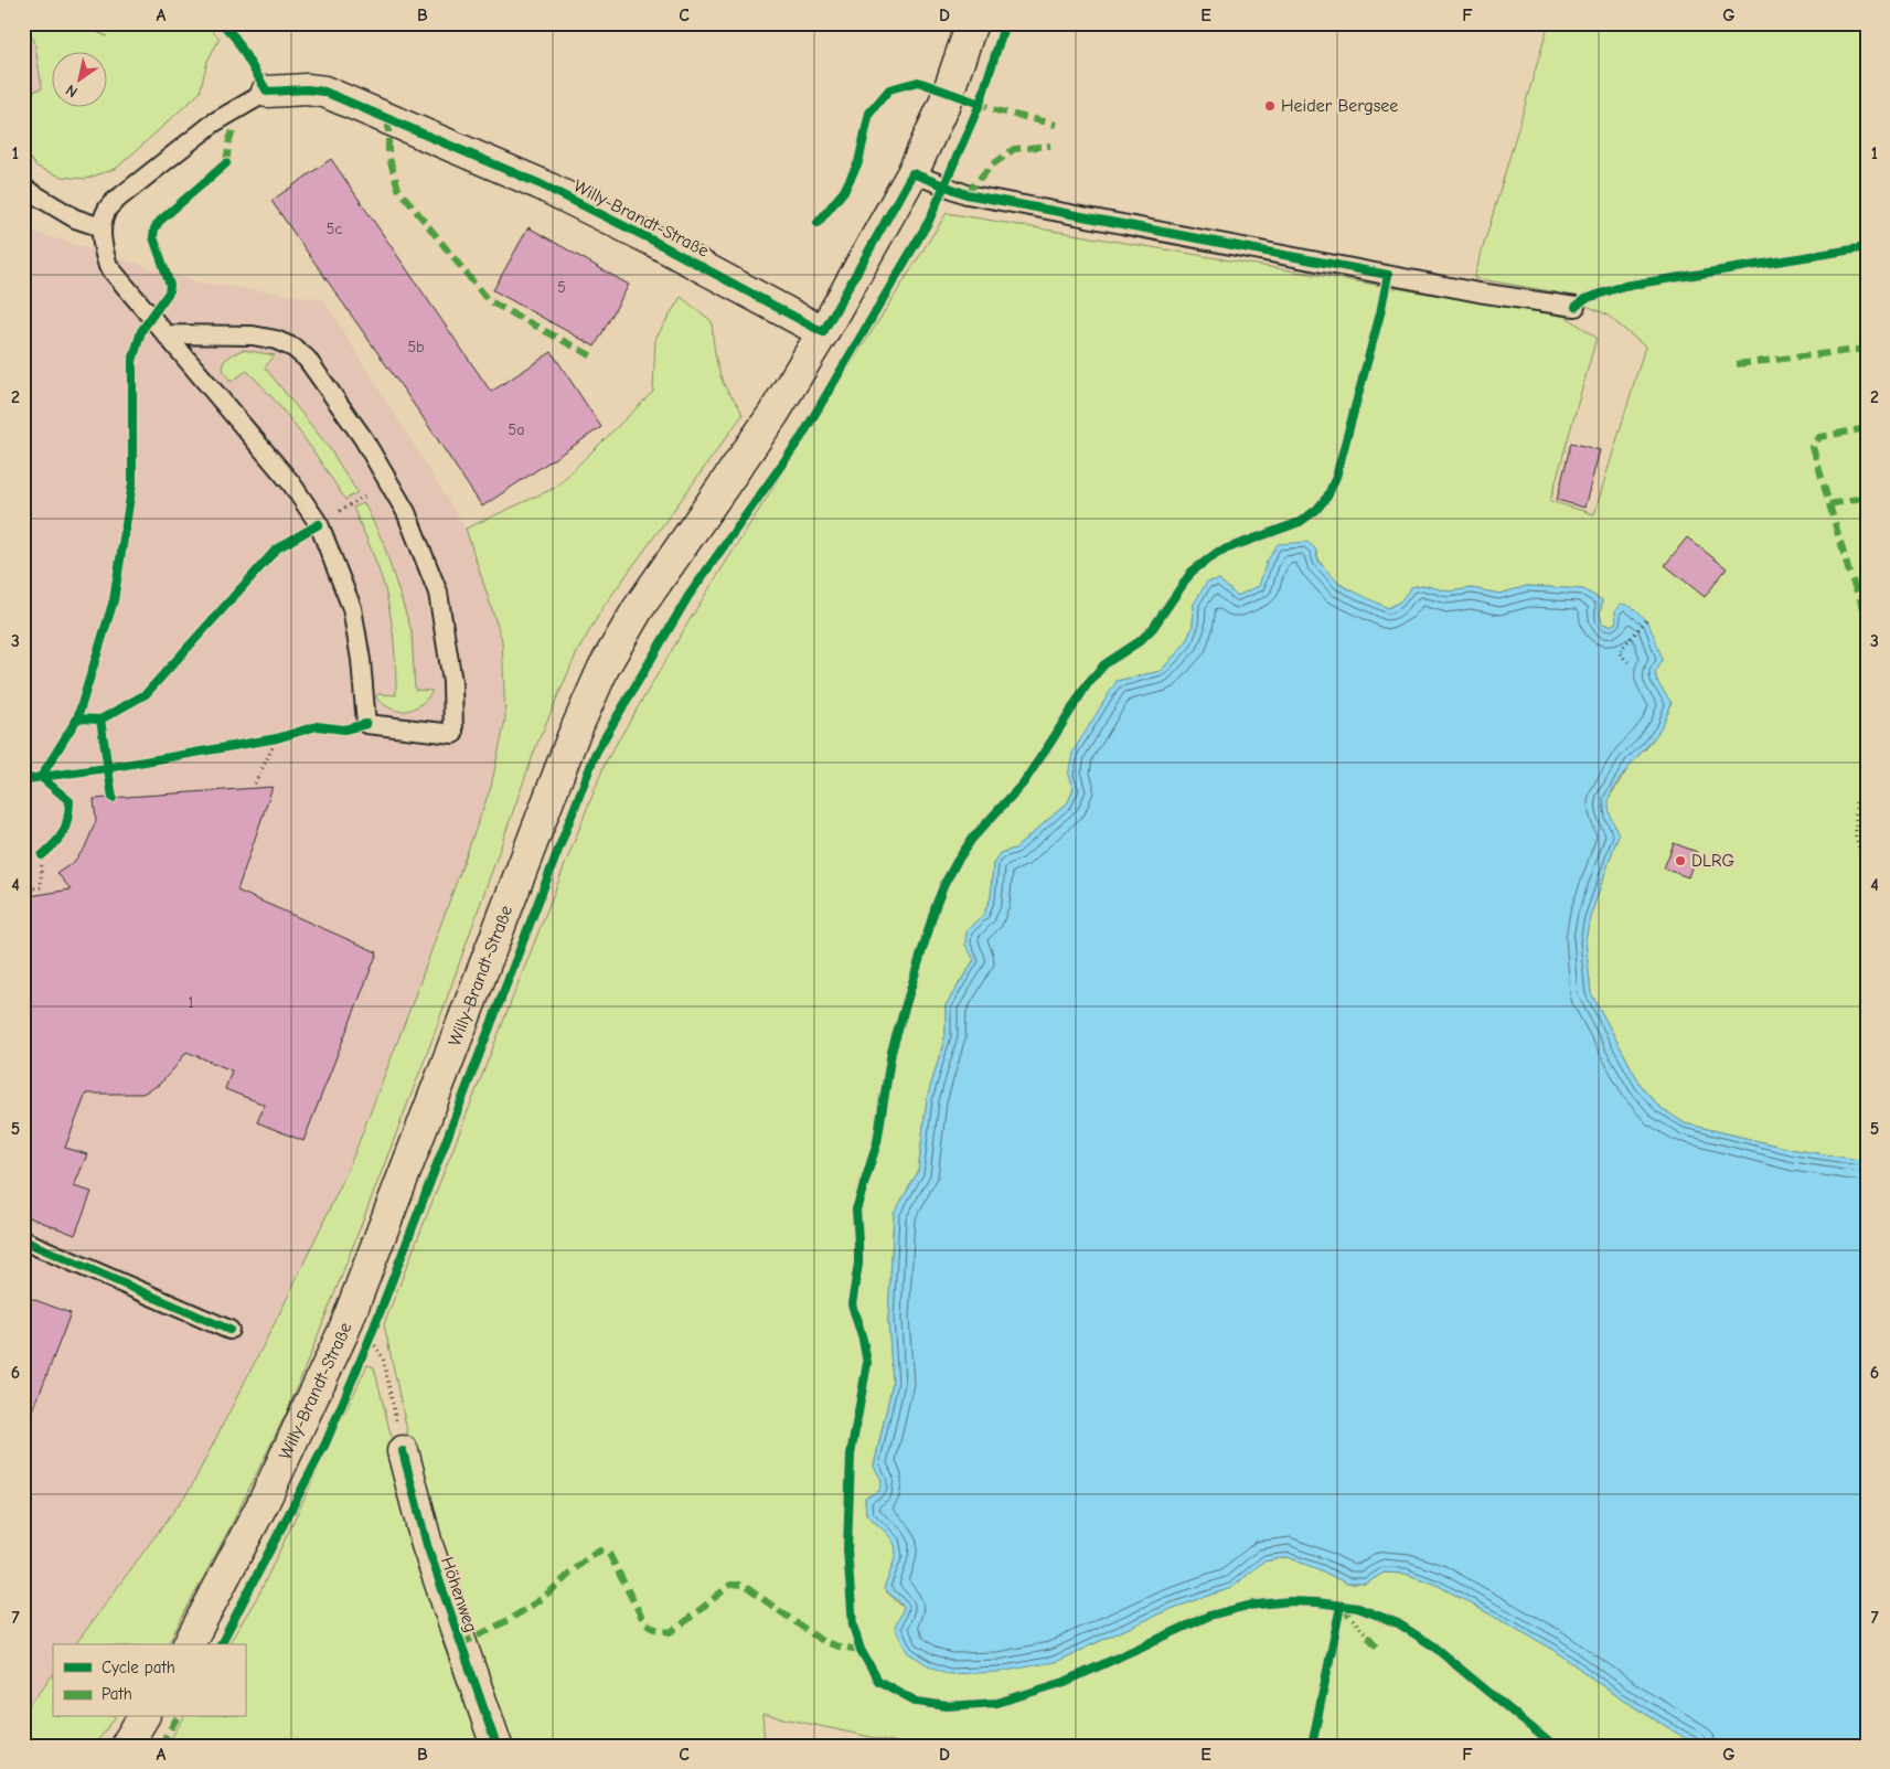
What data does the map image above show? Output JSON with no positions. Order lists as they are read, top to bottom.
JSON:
{
  "streets": {
    "street": ["Willy-Brandt-Straße", "Höhenweg"]
  },
  "places": ["Heider Bergsee", "DLRG"],
  "house_numbers": [
    "5c",
    "5",
    "5b",
    "5a",
    "1"
  ],
  "legend": ["Cycle path", "Path"],
  "north": "bottom left",
  "grid": {
    "columns": [
      "A",
      "B",
      "C",
      "D",
      "E",
      "F",
      "G"
    ],
    "rows": [
      "1",
      "2",
      "3",
      "4",
      "5",
      "6",
      "7"
    ]
  }
}
